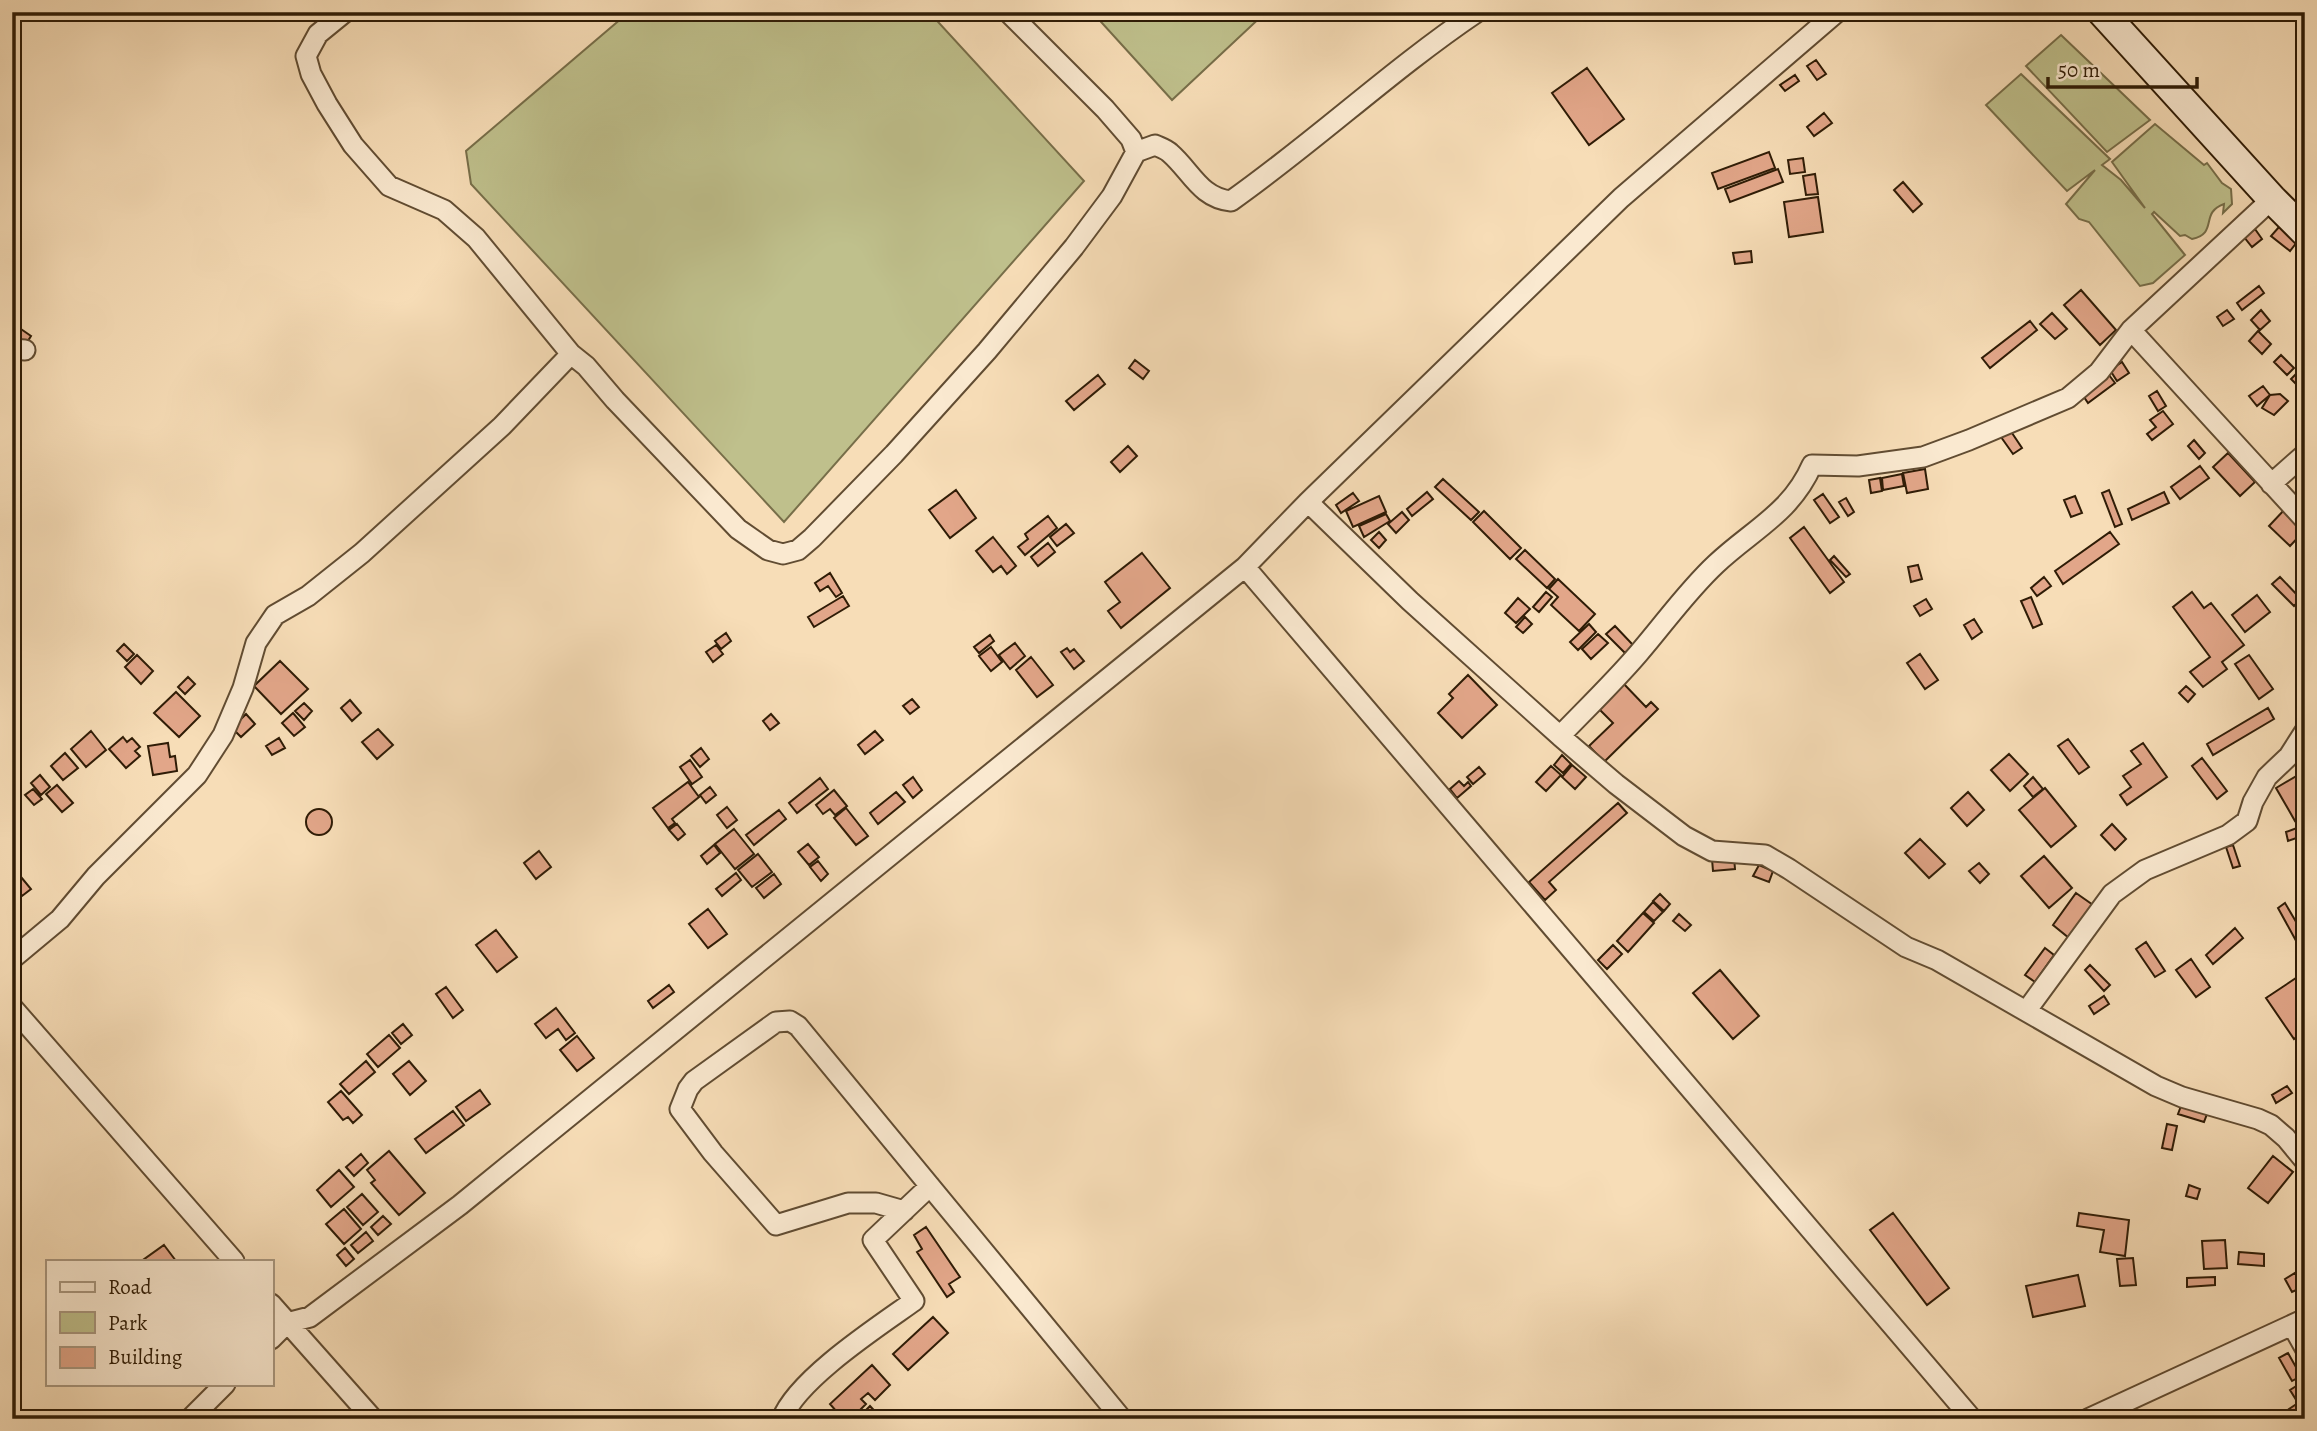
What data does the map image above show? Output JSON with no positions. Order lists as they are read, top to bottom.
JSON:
{
  "legend": ["Road", "Park", "Building"],
  "scale_bar": "50 m"
}
